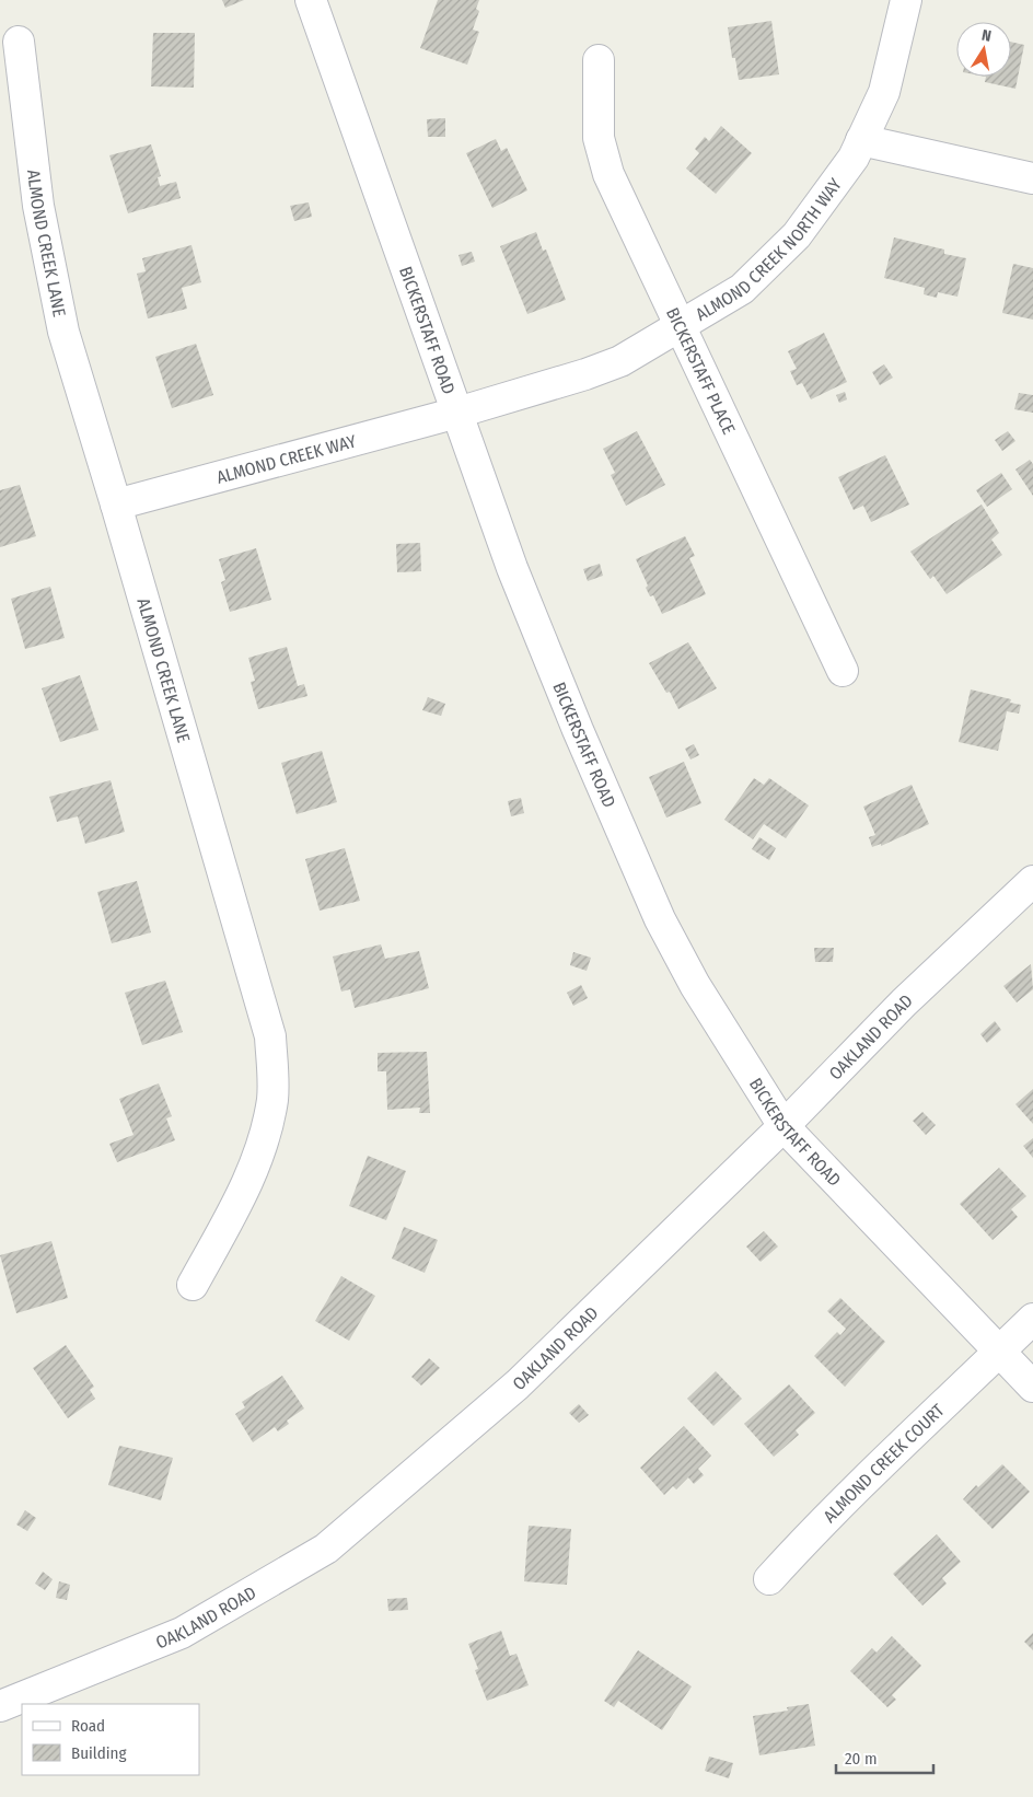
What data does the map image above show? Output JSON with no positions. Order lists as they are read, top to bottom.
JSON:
{
  "streets": {
    "street": [
      "ALMOND CREEK LANE",
      "ALMOND CREEK NORTH WAY",
      "BICKERSTAFF ROAD",
      "BICKERSTAFF PLACE",
      "ALMOND CREEK WAY",
      "OAKLAND ROAD",
      "ALMOND CREEK COURT"
    ]
  },
  "crossings": [
    ["ALMOND CREEK LANE", "ALMOND CREEK WAY"],
    ["ALMOND CREEK NORTH WAY", "BICKERSTAFF ROAD"],
    ["ALMOND CREEK NORTH WAY", "BICKERSTAFF PLACE"],
    ["ALMOND CREEK NORTH WAY", "ALMOND CREEK WAY"],
    ["BICKERSTAFF ROAD", "ALMOND CREEK WAY"],
    ["BICKERSTAFF ROAD", "OAKLAND ROAD"],
    ["BICKERSTAFF ROAD", "ALMOND CREEK COURT"]
  ],
  "legend": ["Road", "Building"],
  "scale_bar": "20 m",
  "north": "top"
}
